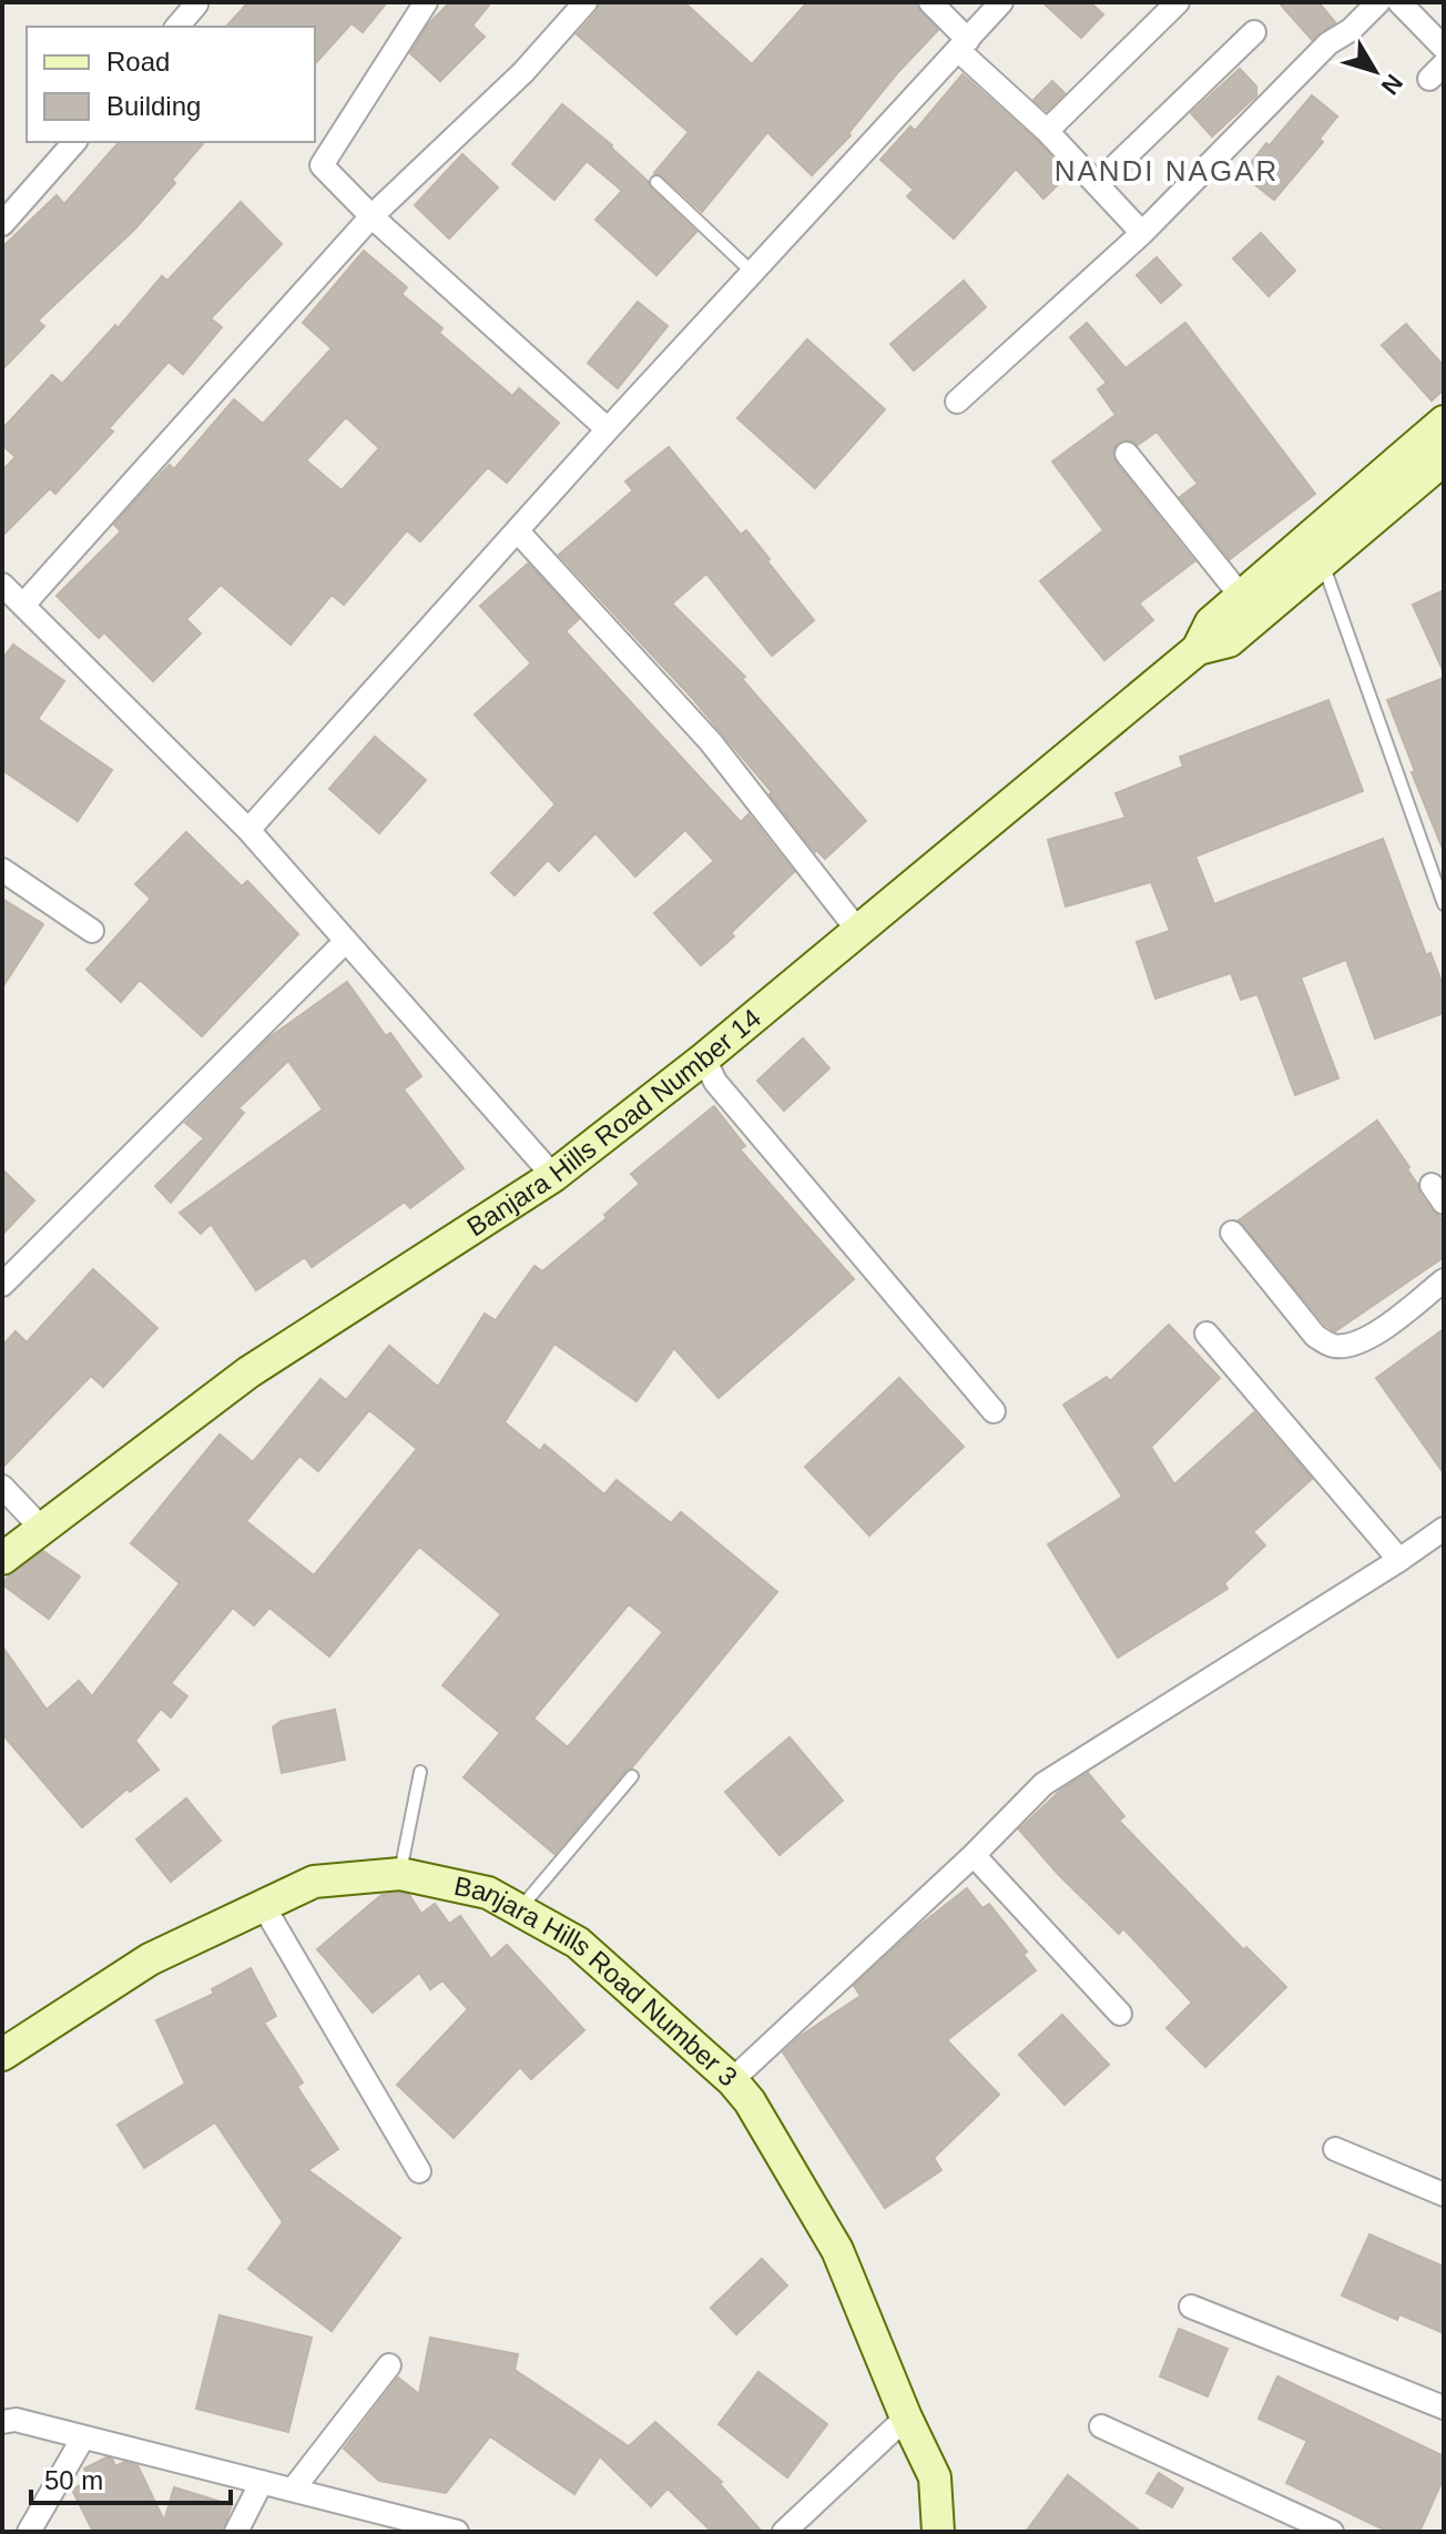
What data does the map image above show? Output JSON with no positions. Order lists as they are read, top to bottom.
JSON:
{
  "streets": {
    "street": ["Banjara Hills Road Number 14", "Banjara Hills Road Number 3"]
  },
  "districts": ["NANDI NAGAR"],
  "legend": ["Road", "Building"],
  "scale_bar": "50 m",
  "north": "bottom right"
}
